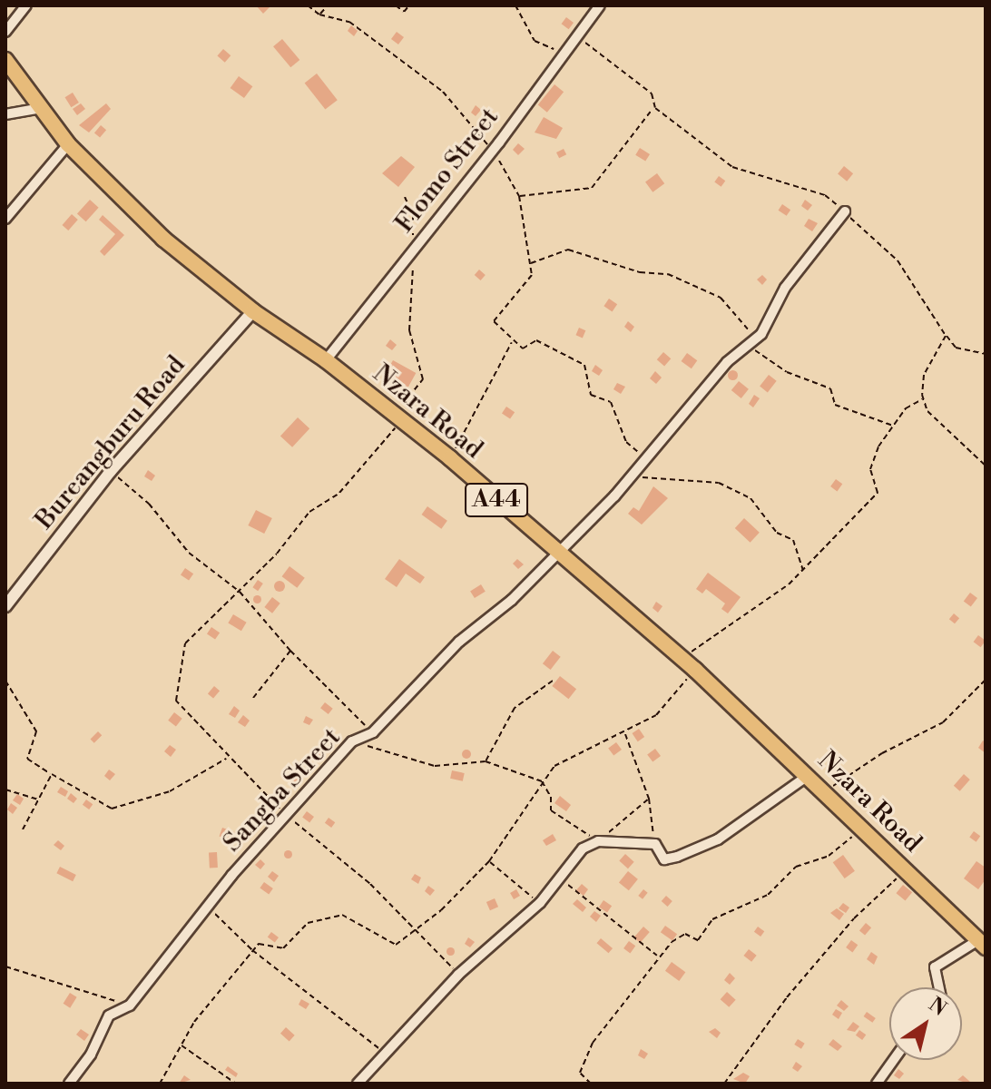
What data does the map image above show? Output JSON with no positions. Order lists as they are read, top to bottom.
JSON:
{
  "streets": {
    "main road": ["Nzara Road", "A44"],
    "street": ["Flomo Street", "Bureangburu Road", "Sangba Street"]
  },
  "crossings": [
    ["Flomo Street", "Nzara Road"],
    ["Nzara Road", "Bureangburu Road"],
    ["Nzara Road", "Sangba Street"]
  ],
  "north": "top right"
}
